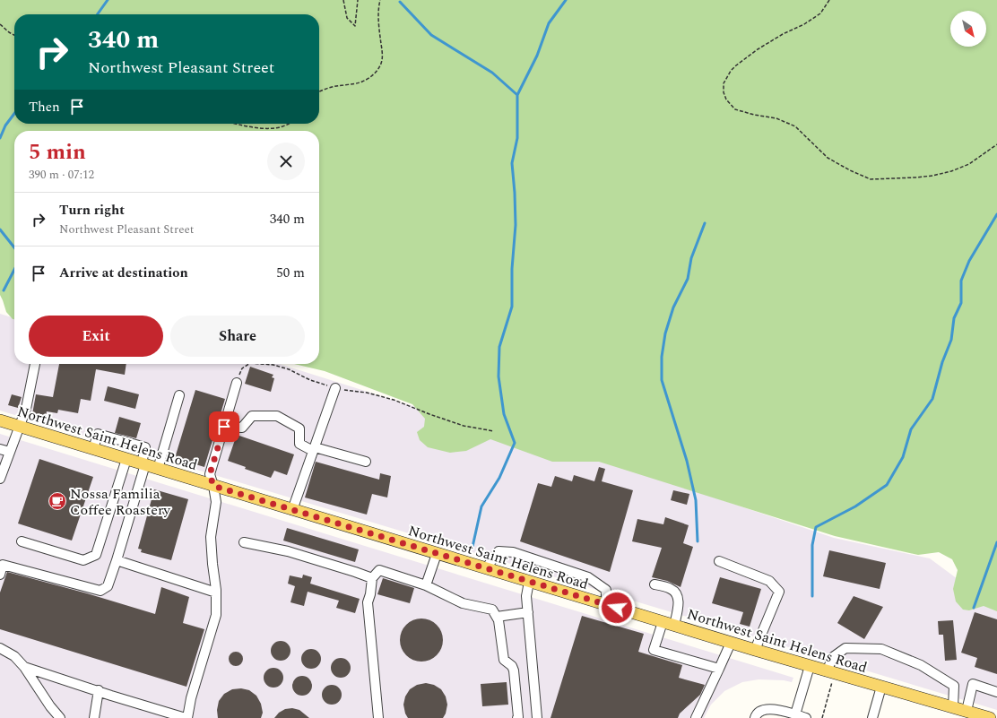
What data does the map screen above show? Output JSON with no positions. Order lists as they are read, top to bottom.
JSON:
{
  "streets": {
    "main road": ["Northwest Saint Helens Road"]
  },
  "places": {
    "cafe": ["Nossa Familia Coffee Roastery"]
  },
  "north": "bottom right",
  "page": {
    "turn": ["340 m", "Northwest Pleasant Street"],
    "then": "Then",
    "heading": ["5 min", "390 m · 07:12"],
    "list": [
      {
        "name": "Turn right",
        "note": "Northwest Pleasant Street",
        "value": "340 m"
      },
      {
        "name": "Arrive at destination",
        "value": "50 m"
      }
    ],
    "buttons": ["Exit", "Share"]
  }
}
